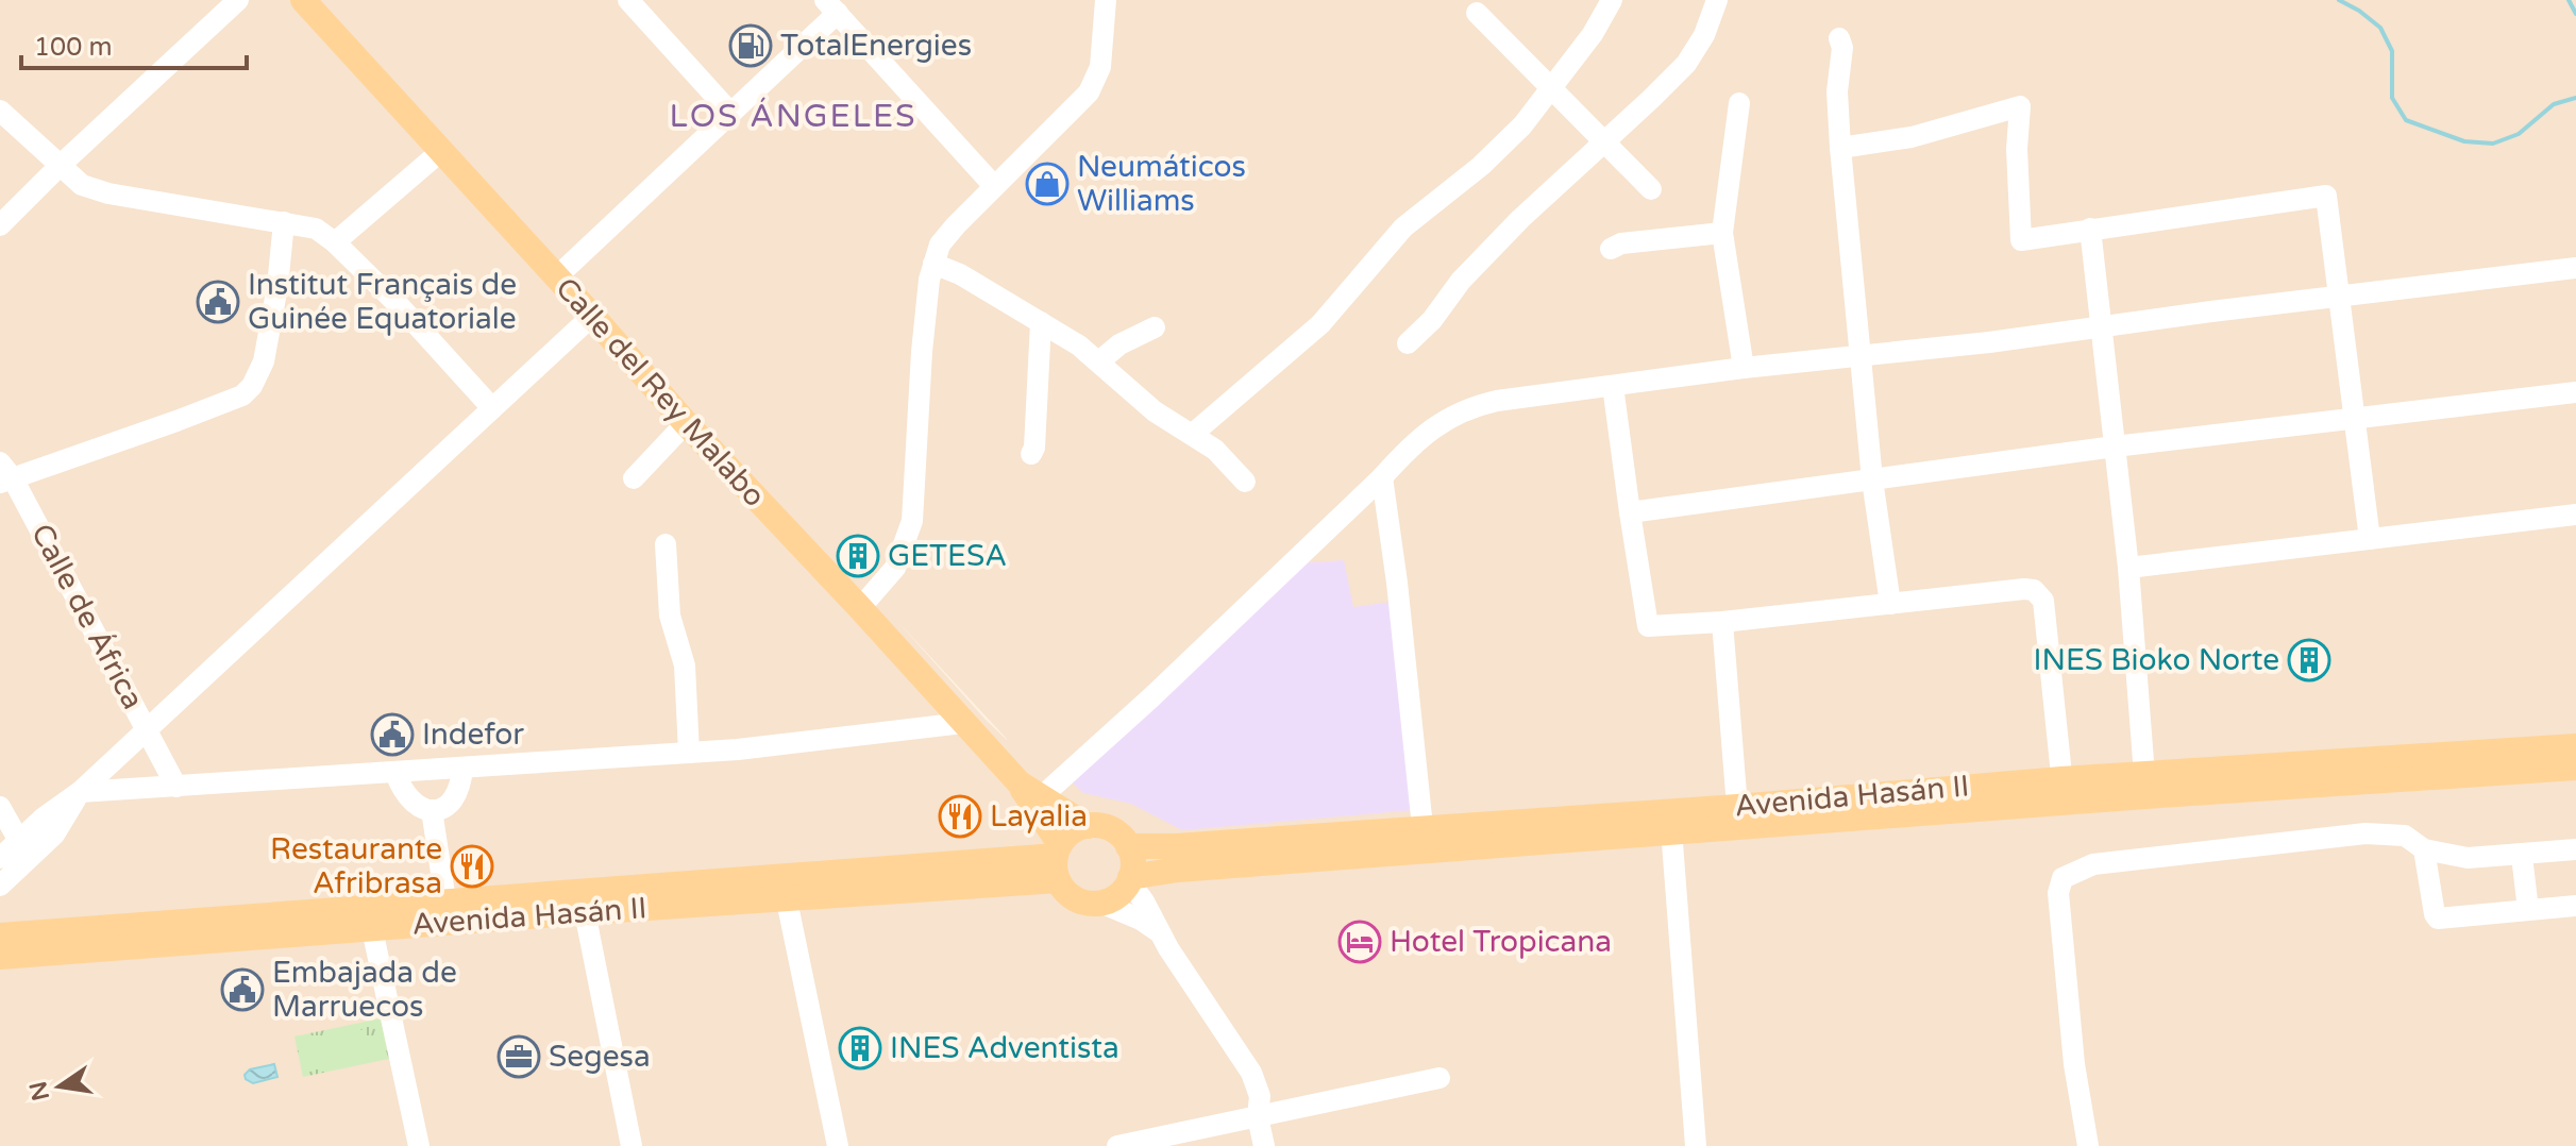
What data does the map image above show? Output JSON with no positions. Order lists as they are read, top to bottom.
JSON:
{
  "streets": {
    "main road": ["Calle del Rey Malabo", "Avenida Hasán II"],
    "street": ["Calle de África"]
  },
  "crossings": [
    ["Calle del Rey Malabo", "Avenida Hasán II"]
  ],
  "districts": ["LOS ÁNGELES"],
  "places": {
    "fuel station": ["TotalEnergies"],
    "shop": ["Neumáticos Williams"],
    "public building": ["Institut Français de Guinée Equatoriale", "Indefor", "Embajada de Marruecos"],
    "building": ["GETESA", "INES Bioko Norte", "INES Adventista"],
    "restaurant": ["Layalia", "Restaurante Afribrasa"],
    "hotel": ["Hotel Tropicana"],
    "office": ["Segesa"]
  },
  "scale_bar": "100 m",
  "north": "left"
}
